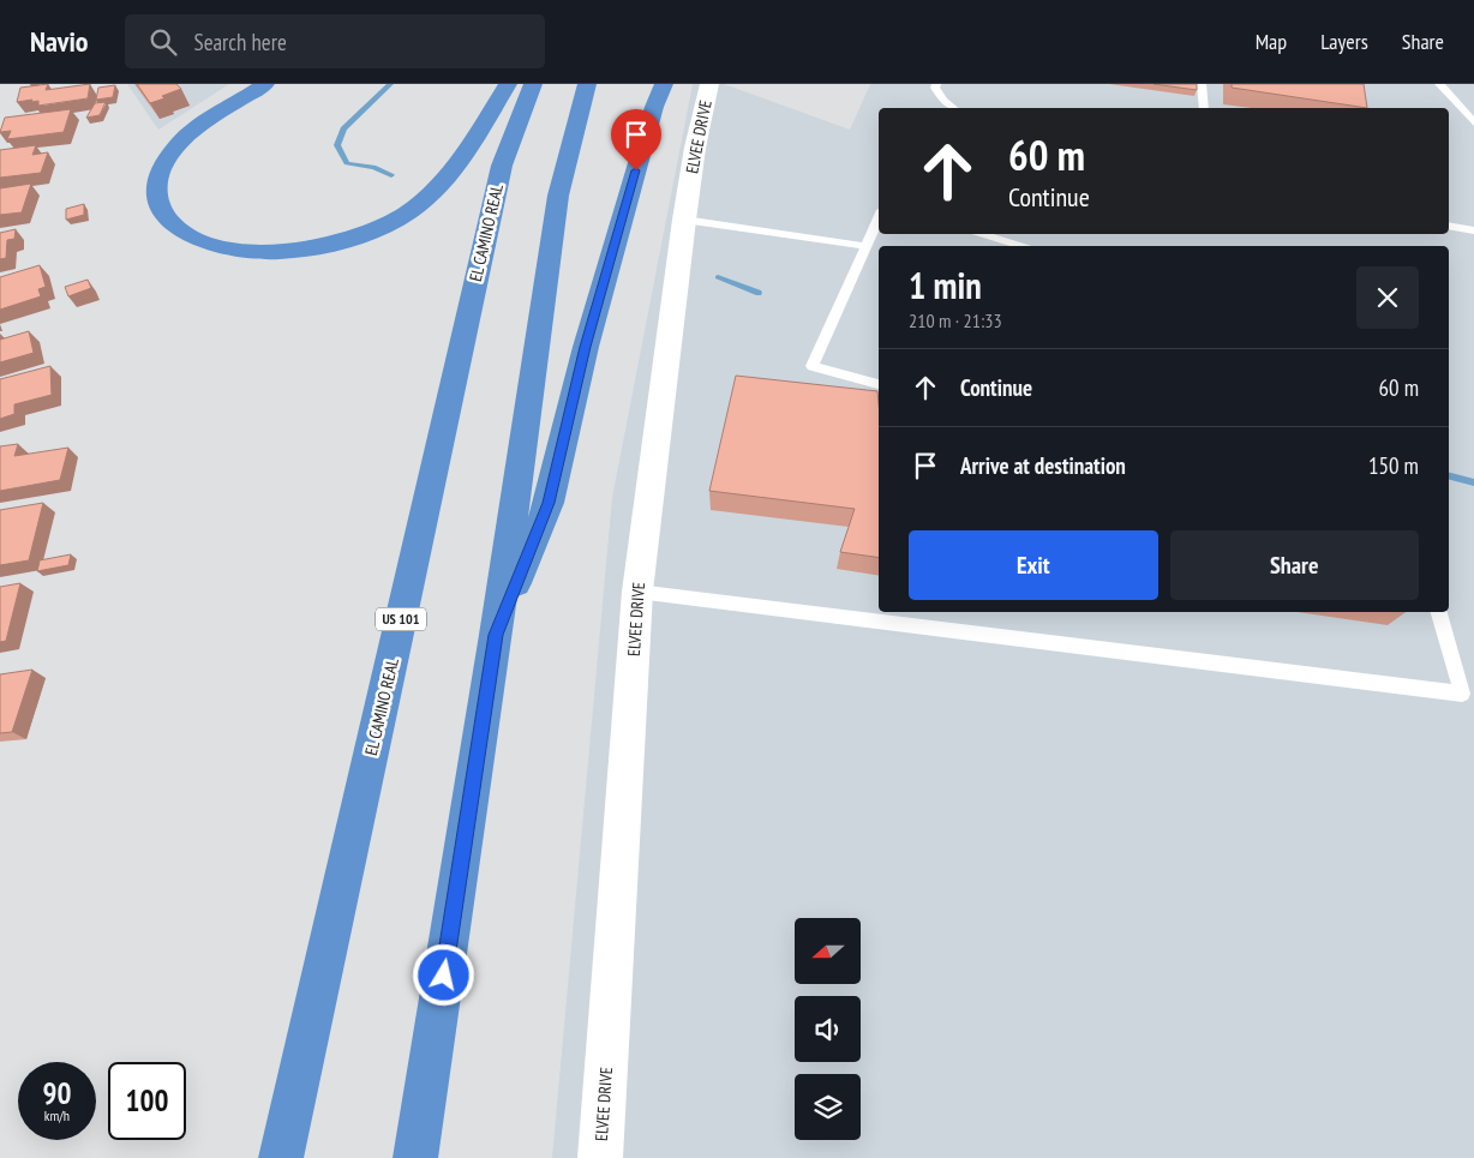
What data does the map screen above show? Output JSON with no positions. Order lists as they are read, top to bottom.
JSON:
{
  "streets": {
    "highway": ["EL CAMINO REAL", "US 101"],
    "street": ["ELVEE DRIVE"]
  },
  "north": "left",
  "page": {
    "header": "Navio",
    "search": "Search here",
    "nav": ["Map", "Layers", "Share"],
    "turn": ["60 m", "Continue"],
    "heading": ["1 min", "210 m · 21:33"],
    "list": [
      {
        "name": "Continue",
        "value": "60 m"
      },
      {
        "name": "Arrive at destination",
        "value": "150 m"
      }
    ],
    "buttons": ["Exit", "Share"],
    "speed": "90 km/h",
    "limit": "100"
  }
}
